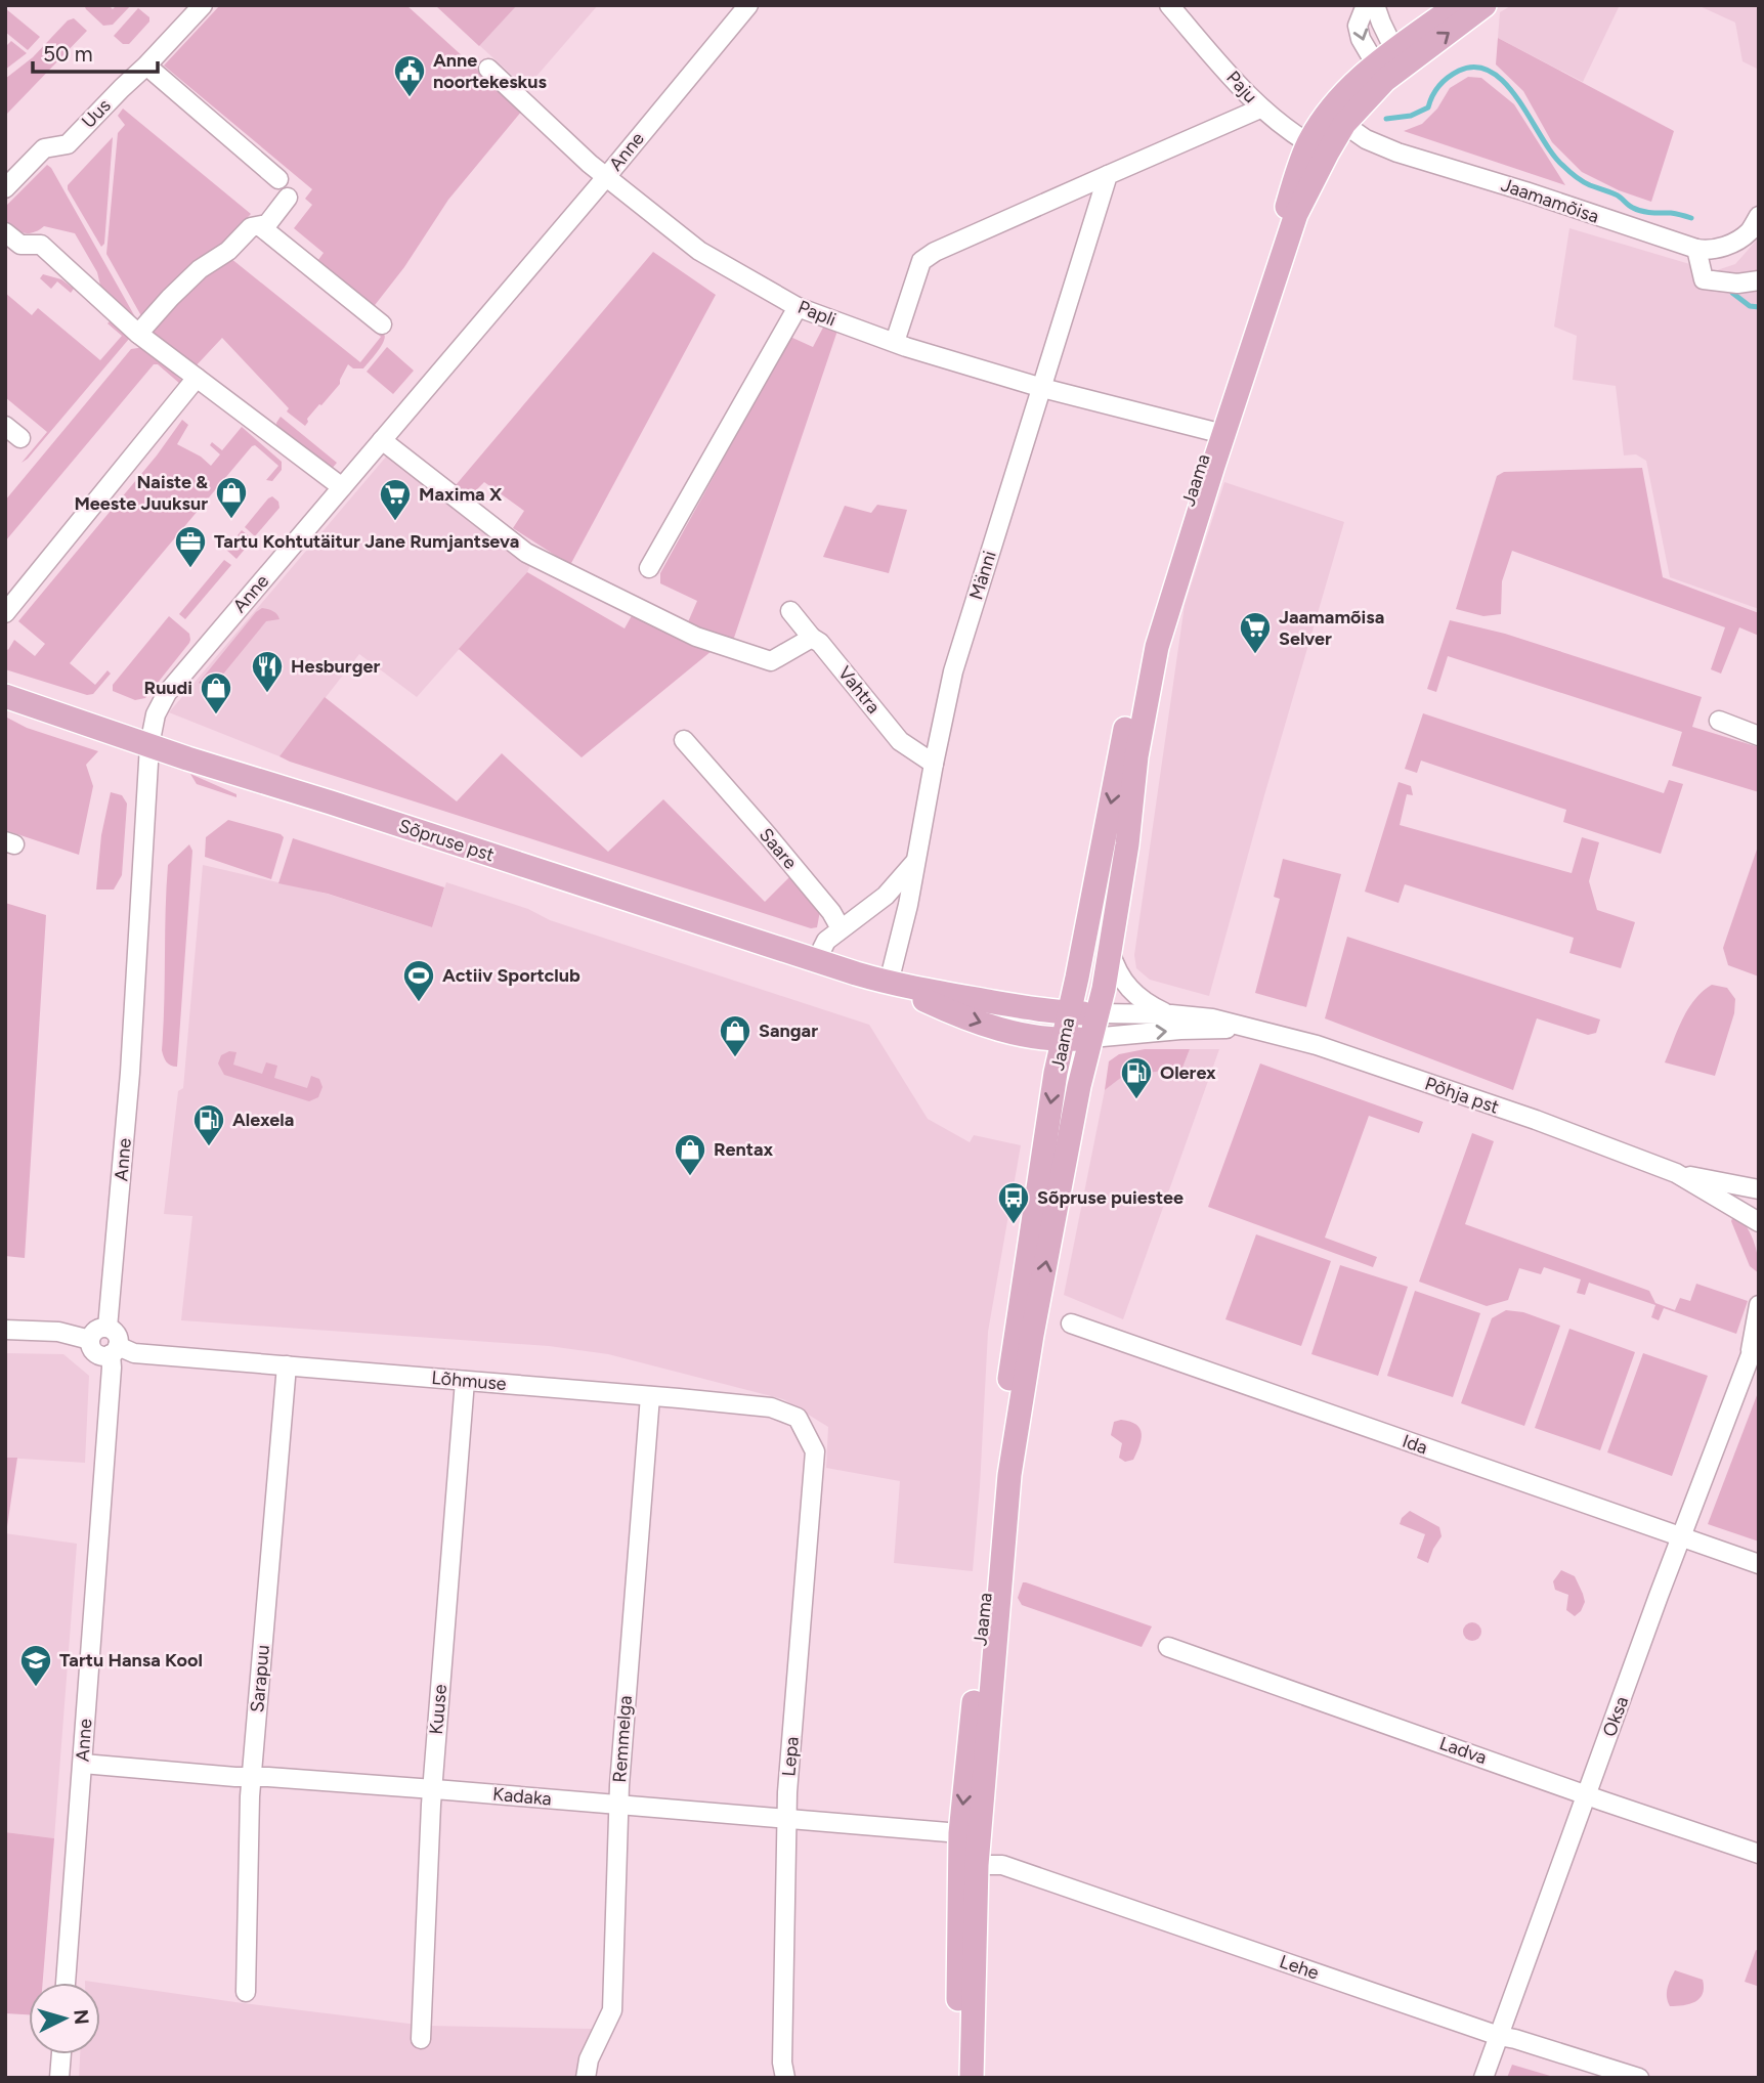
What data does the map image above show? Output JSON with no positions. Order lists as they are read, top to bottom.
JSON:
{
  "streets": {
    "main road": ["Jaama", "Sõpruse pst"],
    "street": [
      "Paju",
      "Uus",
      "Anne",
      "Jaamamõisa",
      "Papli",
      "Männi",
      "Vahtra",
      "Saare",
      "Põhja pst",
      "Lõhmuse",
      "Ida",
      "Sarapuu",
      "Kuuse",
      "Oksa",
      "Remmelga",
      "Ladva",
      "Lepa",
      "Kadaka",
      "Lehe"
    ]
  },
  "crossings": [
    ["Paju", "Jaama"],
    ["Anne", "Papli"],
    ["Anne", "Sõpruse pst"],
    ["Anne", "Lõhmuse"],
    ["Anne", "Kadaka"],
    ["Jaamamõisa", "Jaama"],
    ["Papli", "Jaama"],
    ["Papli", "Männi"],
    ["Jaama", "Sõpruse pst"],
    ["Jaama", "Põhja pst"],
    ["Jaama", "Kadaka"],
    ["Jaama", "Lehe"],
    ["Männi", "Vahtra"],
    ["Männi", "Sõpruse pst"],
    ["Sõpruse pst", "Põhja pst"],
    ["Lõhmuse", "Sarapuu"],
    ["Lõhmuse", "Kuuse"],
    ["Lõhmuse", "Remmelga"],
    ["Lõhmuse", "Lepa"],
    ["Ida", "Oksa"],
    ["Sarapuu", "Kadaka"],
    ["Kuuse", "Kadaka"],
    ["Oksa", "Ladva"],
    ["Oksa", "Lehe"],
    ["Remmelga", "Kadaka"],
    ["Lepa", "Kadaka"]
  ],
  "places": {
    "public building": ["Anne noortekeskus"],
    "shop": [
      "Naiste & Meeste Juuksur",
      "Ruudi",
      "Sangar",
      "Rentax"
    ],
    "supermarket": ["Maxima X", "Jaamamõisa Selver"],
    "office": ["Tartu Kohtutäitur Jane Rumjantseva"],
    "restaurant": ["Hesburger"],
    "sports": ["Actiiv Sportclub"],
    "fuel station": ["Olerex", "Alexela"],
    "bus stop": ["Sõpruse puiestee"],
    "school or university": ["Tartu Hansa Kool"]
  },
  "scale_bar": "50 m",
  "north": "right"
}
